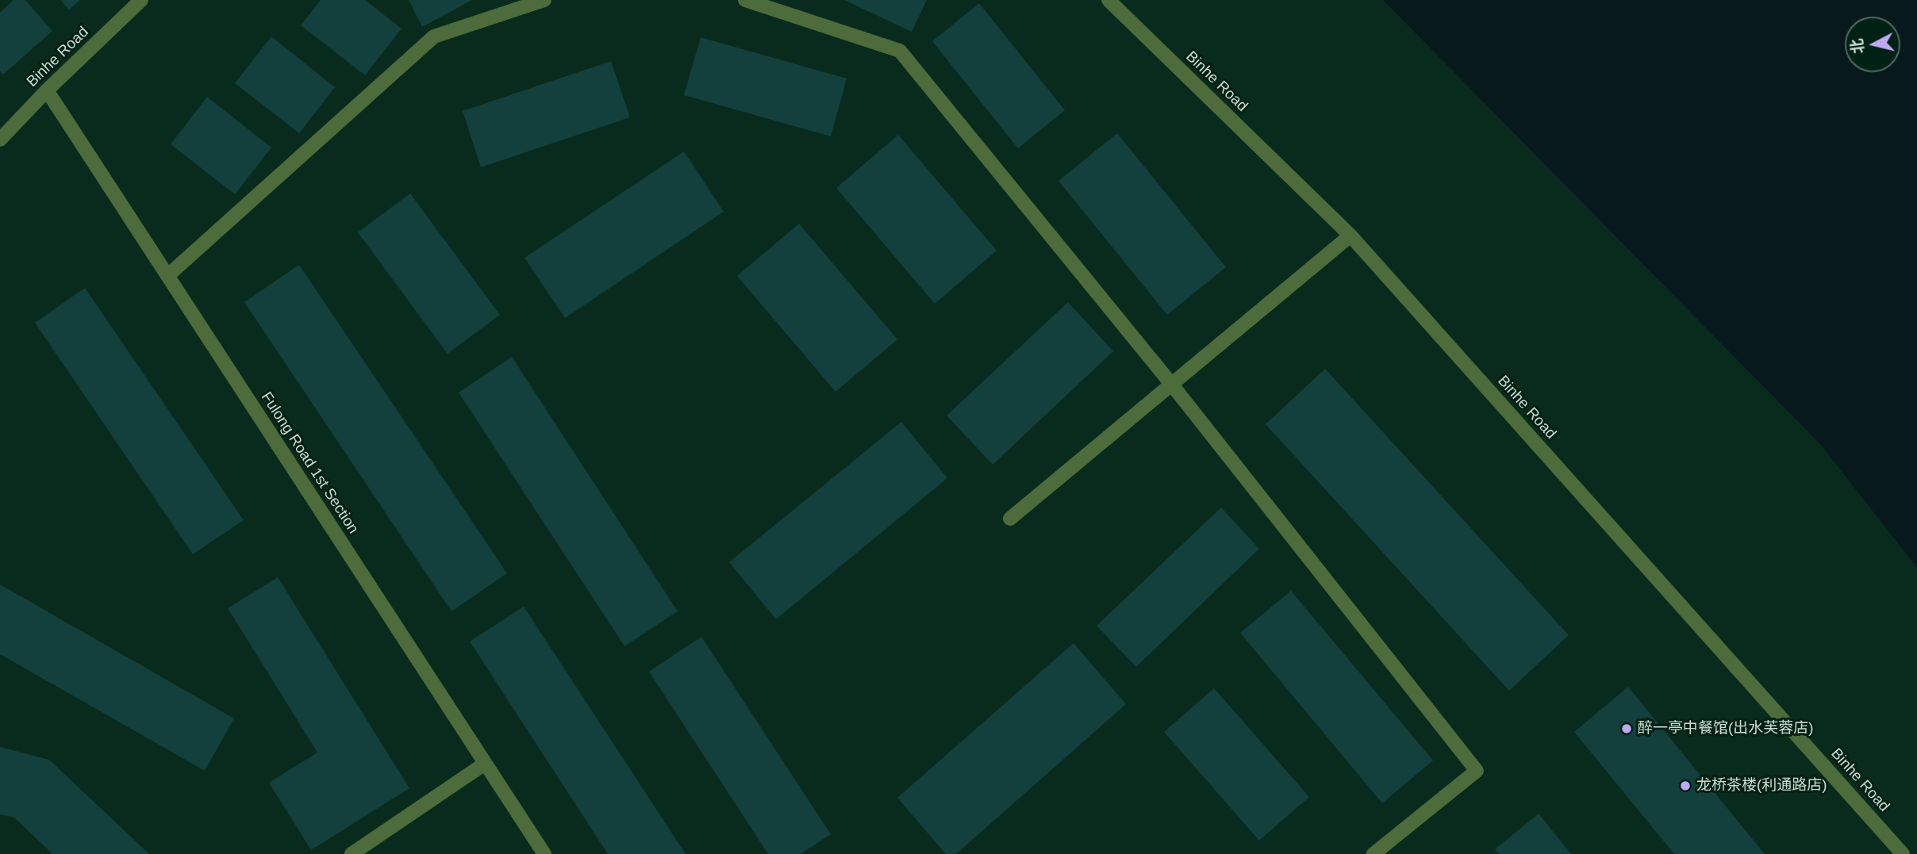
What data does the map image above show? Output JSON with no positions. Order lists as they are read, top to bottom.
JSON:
{
  "streets": {
    "street": ["Binhe Road", "Fulong Road 1st Section"]
  },
  "crossings": [
    ["Binhe Road", "Fulong Road 1st Section"]
  ],
  "places": ["醉一亭中餐馆(出水芙蓉店)", "龙桥茶楼(利通路店)"],
  "north": "left"
}
